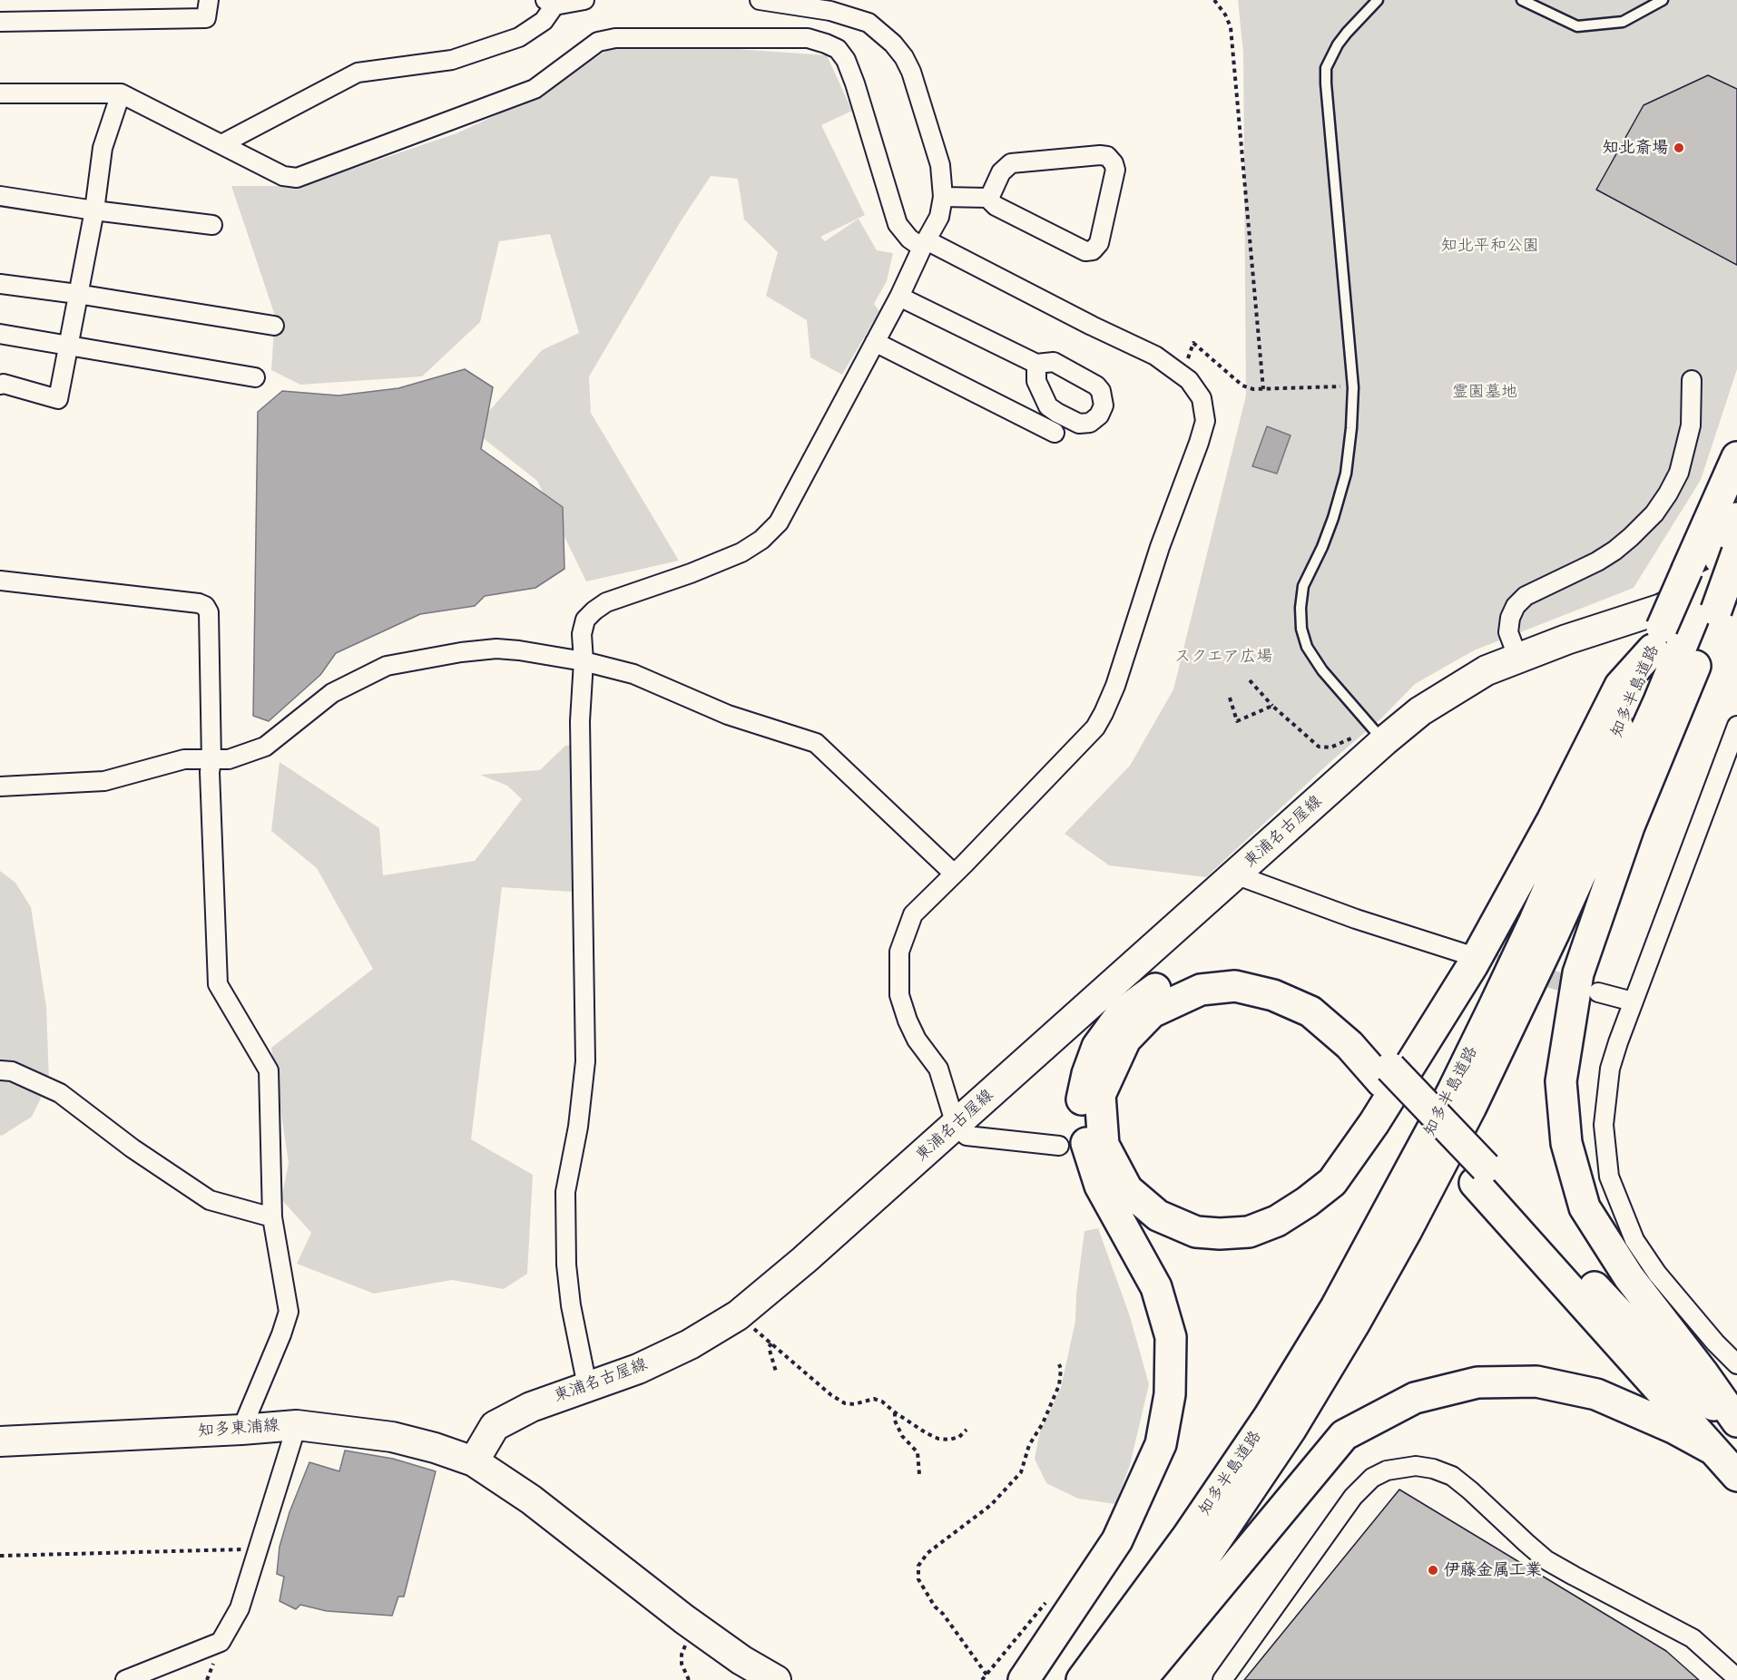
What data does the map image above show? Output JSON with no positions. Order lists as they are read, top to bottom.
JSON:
{
  "streets": {
    "highway": ["知多半島道路"],
    "main road": ["東浦名古屋線", "知多東浦線"]
  },
  "crossings": [
    ["知多半島道路", "東浦名古屋線"],
    ["東浦名古屋線", "知多東浦線"]
  ],
  "parks": ["知北平和公園", "霊園墓地", "スクエア広場"],
  "places": ["知北斎場", "伊藤金属工業"]
}
